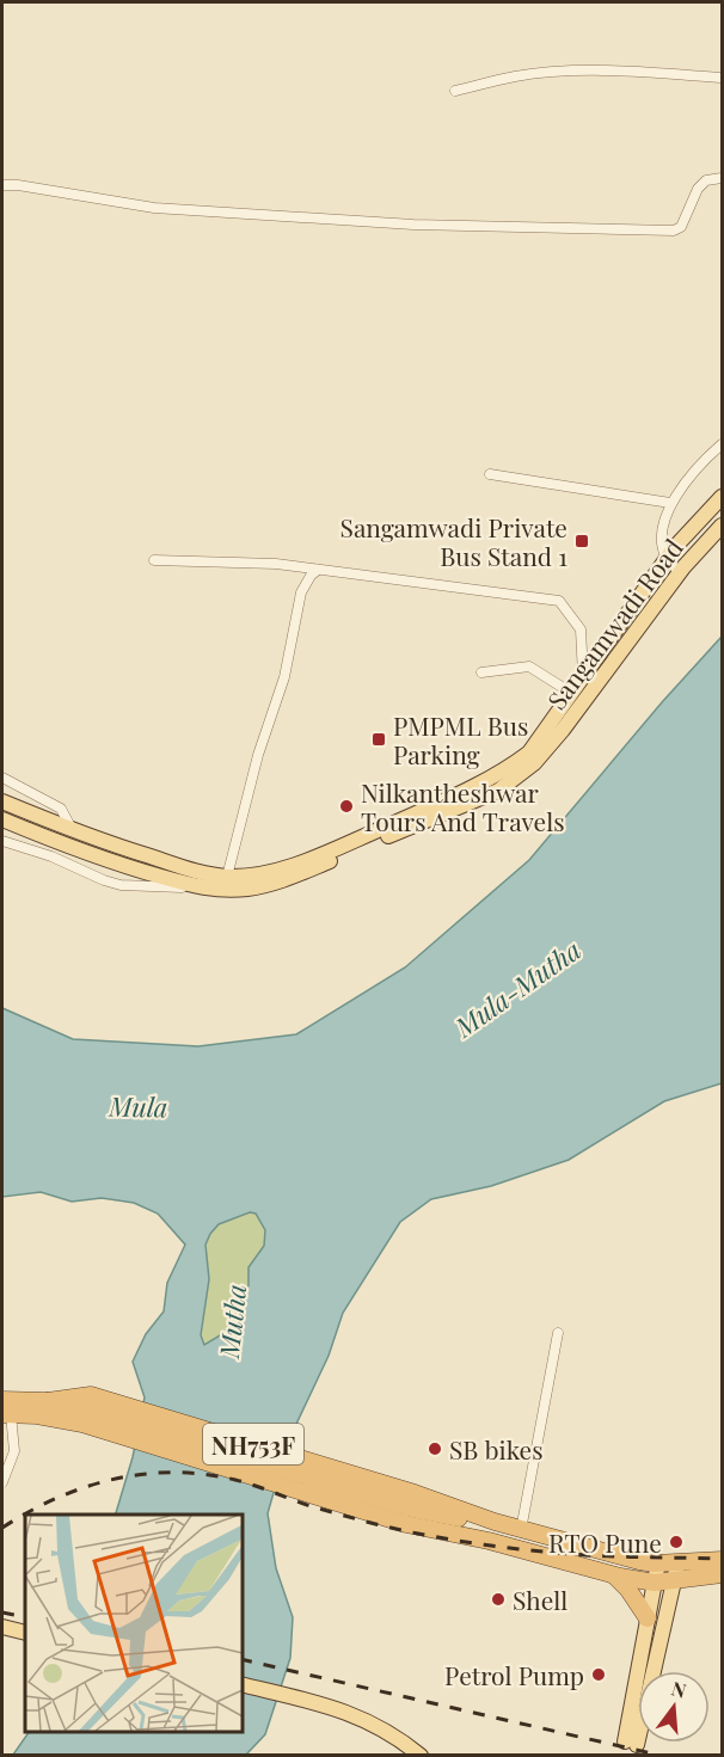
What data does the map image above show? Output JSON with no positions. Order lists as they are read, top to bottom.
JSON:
{
  "streets": {
    "highway": ["NH753F"],
    "main road": ["Sangamwadi Road"]
  },
  "water": ["Mula-Mutha", "Mula", "Mutha"],
  "places": {
    "transit": ["Sangamwadi Private Bus Stand 1", "PMPML Bus Parking"],
    "other": [
      "Nilkantheshwar Tours And Travels",
      "SB bikes",
      "RTO Pune",
      "Shell",
      "Petrol Pump"
    ]
  },
  "north": "top"
}
